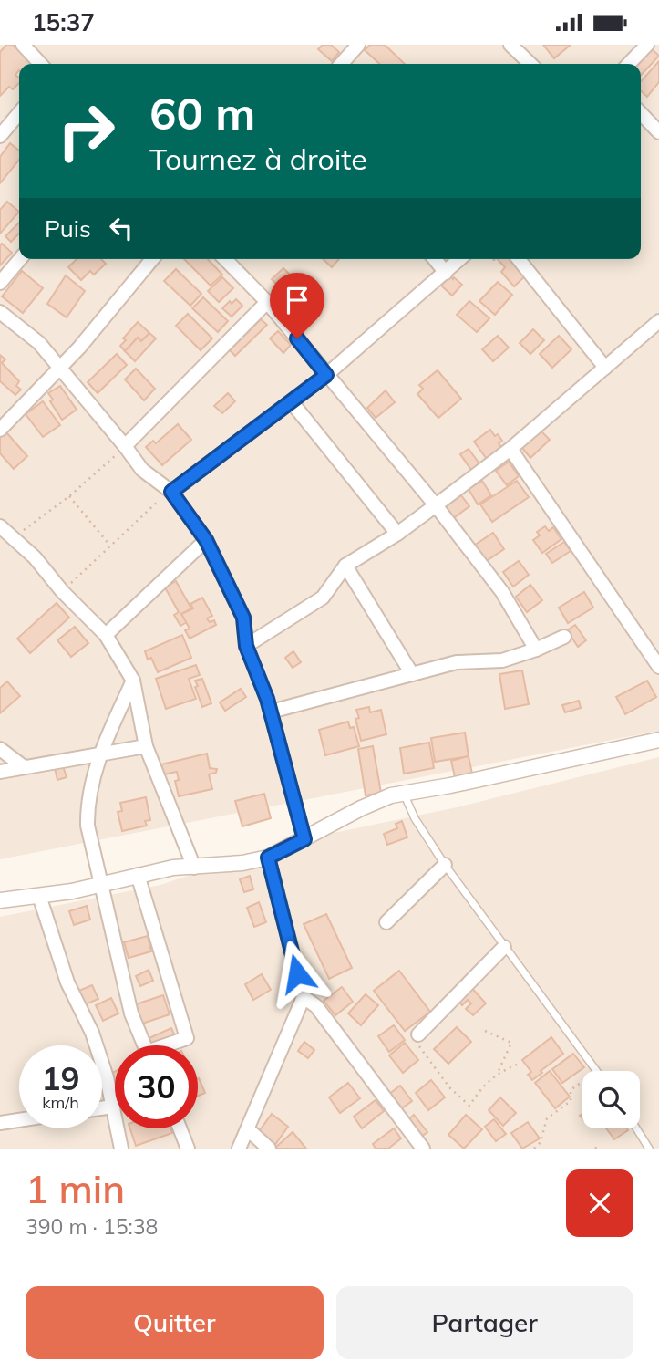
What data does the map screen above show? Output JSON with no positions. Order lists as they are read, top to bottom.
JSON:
{
  "page": {
    "status": "15:37",
    "turn": ["60 m", "Tournez à droite"],
    "then": "Puis",
    "speed": "19 km/h",
    "limit": "30",
    "heading": ["1 min", "390 m · 15:38"],
    "buttons": ["Quitter", "Partager"]
  }
}
